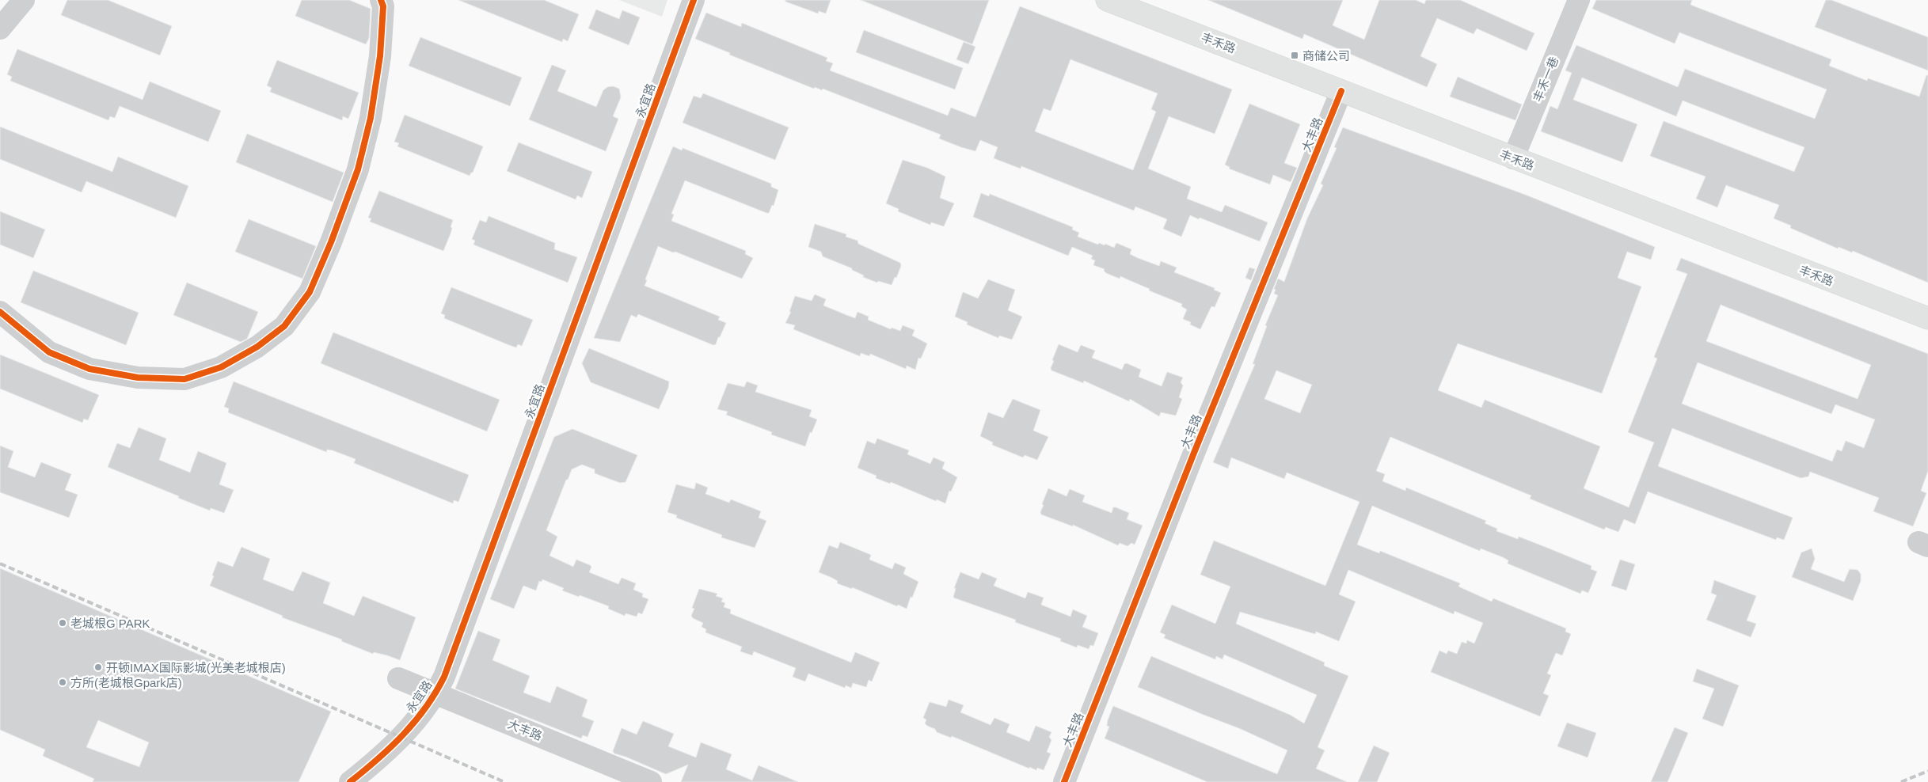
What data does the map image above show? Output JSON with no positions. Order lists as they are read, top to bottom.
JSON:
{
  "streets": {
    "main road": ["丰禾路"],
    "street": ["丰禾一巷", "永宜路", "大丰路"]
  },
  "crossings": [
    ["丰禾路", "丰禾一巷"],
    ["丰禾路", "大丰路"],
    ["永宜路", "大丰路"]
  ],
  "places": {
    "transit": ["商储公司"],
    "other": ["老城根G PARK", "开顿IMAX国际影城(光美老城根店)", "方所(老城根Gpark店)"]
  }
}
